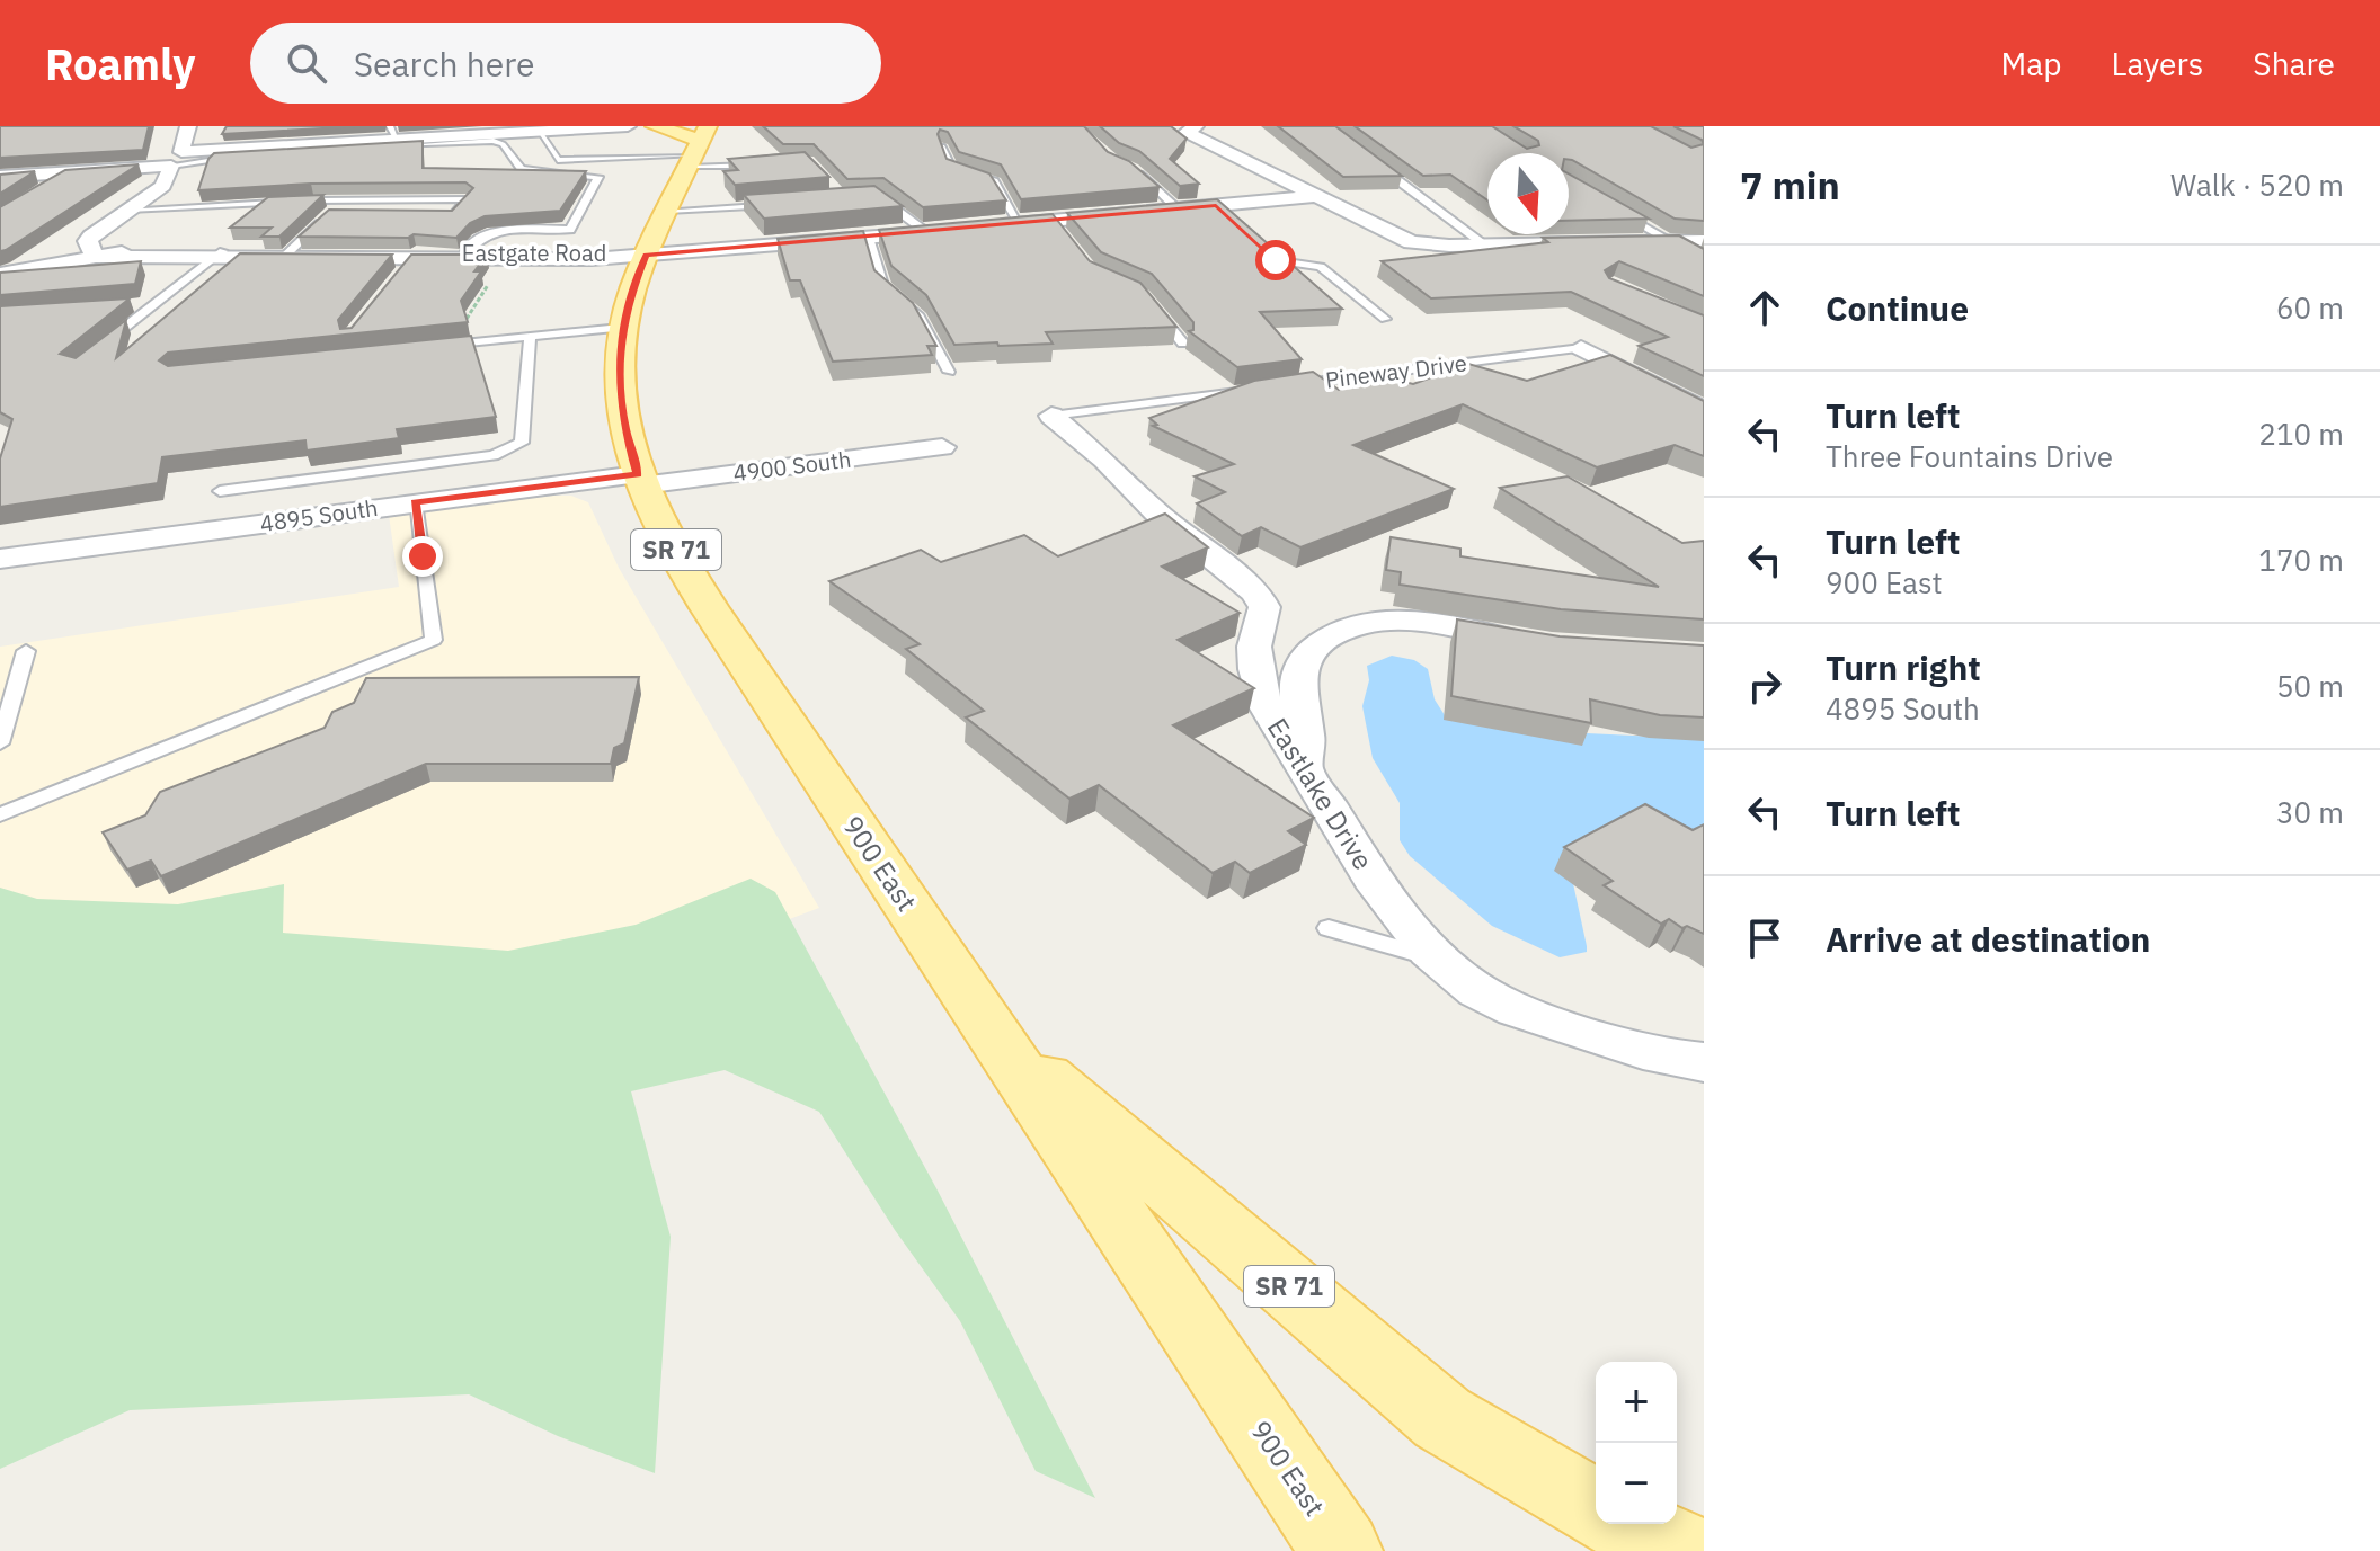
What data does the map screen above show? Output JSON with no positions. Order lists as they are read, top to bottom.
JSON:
{
  "streets": {
    "main road": ["SR 71", "900 East"],
    "street": [
      "Eastgate Road",
      "4900 South",
      "4895 South",
      "Eastlake Drive"
    ],
    "lane": ["Pineway Drive"]
  },
  "crossings": [
    ["Eastgate Road", "900 East"],
    ["4900 South", "4895 South"],
    ["4900 South", "900 East"],
    ["4895 South", "900 East"],
    ["SR 71", "900 East"]
  ],
  "north": "bottom",
  "page": {
    "header": "Roamly",
    "search": "Search here",
    "nav": ["Map", "Layers", "Share"],
    "heading": ["7 min", "Walk · 520 m"],
    "list": [
      ["Continue", "60 m"],
      ["Turn left", "Three Fountains Drive", "210 m"],
      ["Turn left", "900 East", "170 m"],
      ["Turn right", "4895 South", "50 m"],
      ["Turn left", "30 m"],
      "Arrive at destination"
    ],
    "map_buttons": ["+", "−"]
  }
}
